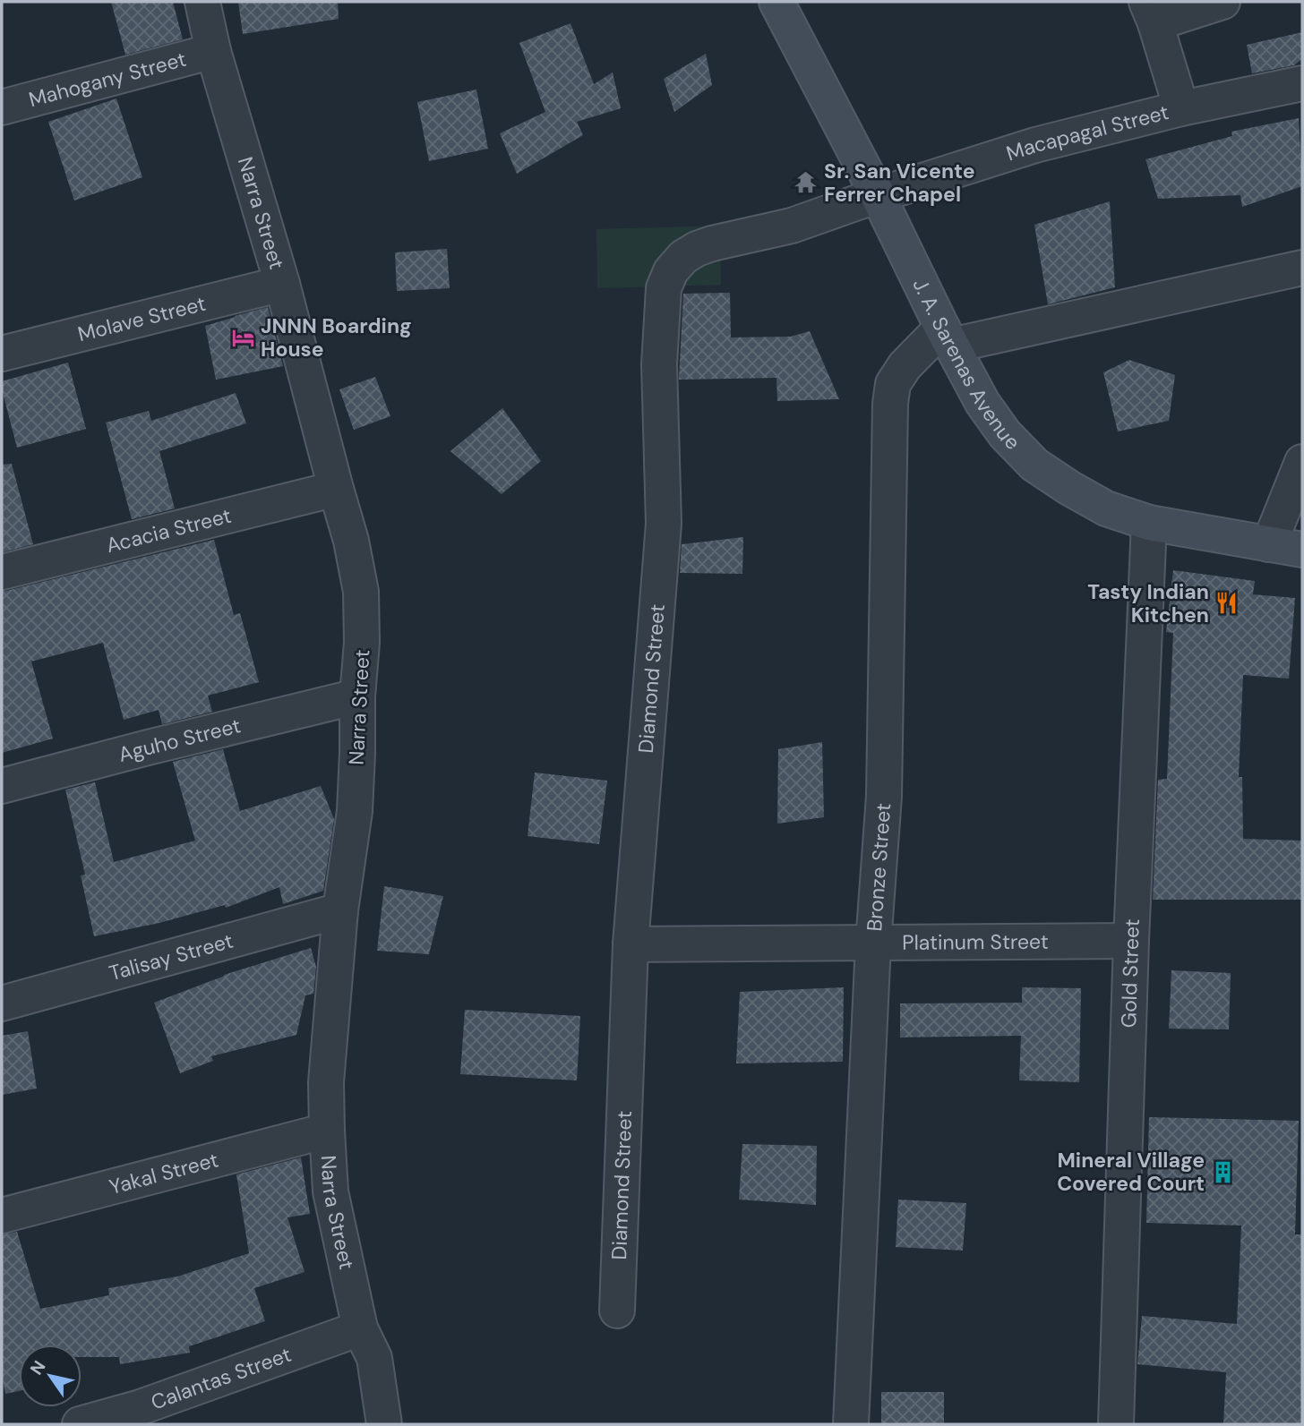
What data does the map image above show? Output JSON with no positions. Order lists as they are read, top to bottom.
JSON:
{
  "streets": {
    "main road": ["J. A. Sarenas Avenue"],
    "street": [
      "Mahogany Street",
      "Macapagal Street",
      "Narra Street",
      "Molave Street",
      "Acacia Street",
      "Diamond Street",
      "Aguho Street",
      "Bronze Street",
      "Platinum Street",
      "Talisay Street",
      "Gold Street",
      "Yakal Street",
      "Calantas Street"
    ]
  },
  "crossings": [
    ["Mahogany Street", "Narra Street"],
    ["Macapagal Street", "J. A. Sarenas Avenue"],
    ["Macapagal Street", "Diamond Street"],
    ["Narra Street", "Molave Street"],
    ["Narra Street", "Acacia Street"],
    ["Narra Street", "Aguho Street"],
    ["Narra Street", "Talisay Street"],
    ["Narra Street", "Yakal Street"],
    ["Narra Street", "Calantas Street"],
    ["J. A. Sarenas Avenue", "Diamond Street"],
    ["J. A. Sarenas Avenue", "Bronze Street"],
    ["J. A. Sarenas Avenue", "Gold Street"],
    ["Diamond Street", "Platinum Street"],
    ["Bronze Street", "Platinum Street"],
    ["Platinum Street", "Gold Street"]
  ],
  "places": {
    "temple": ["Sr. San Vicente Ferrer Chapel"],
    "hotel": ["JNNN Boarding House"],
    "restaurant": ["Tasty Indian Kitchen"],
    "building": ["Mineral Village Covered Court"]
  },
  "north": "top left"
}
